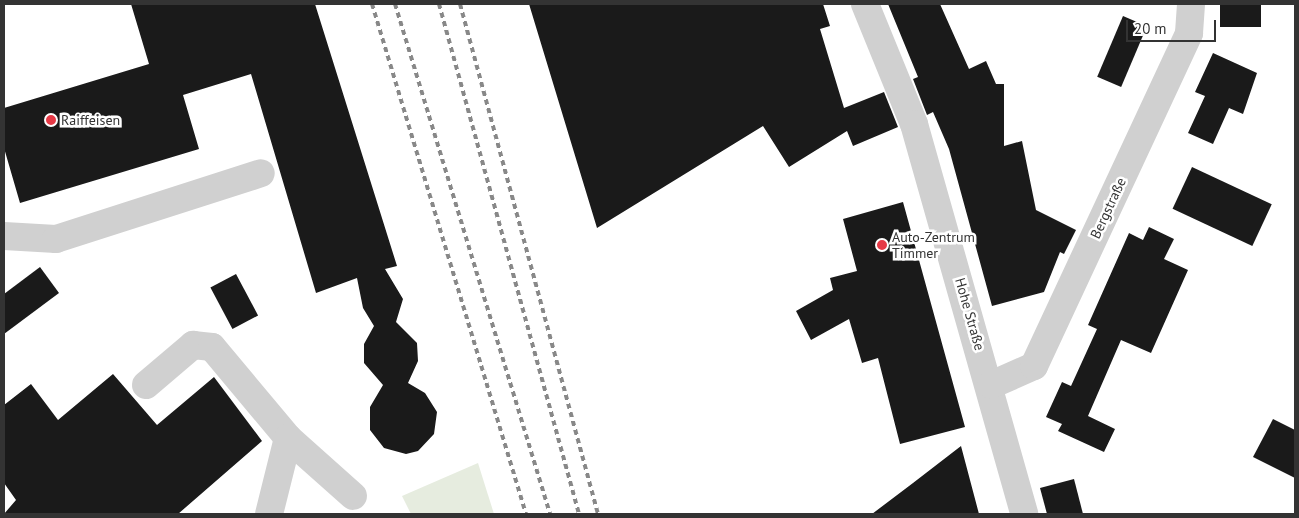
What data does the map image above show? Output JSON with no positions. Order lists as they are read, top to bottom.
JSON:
{
  "streets": {
    "street": ["Bergstraße", "Hohe Straße"]
  },
  "crossings": [
    ["Bergstraße", "Hohe Straße"]
  ],
  "places": ["Raiffeisen", "Auto-Zentrum Timmer"],
  "scale_bar": "20 m"
}
